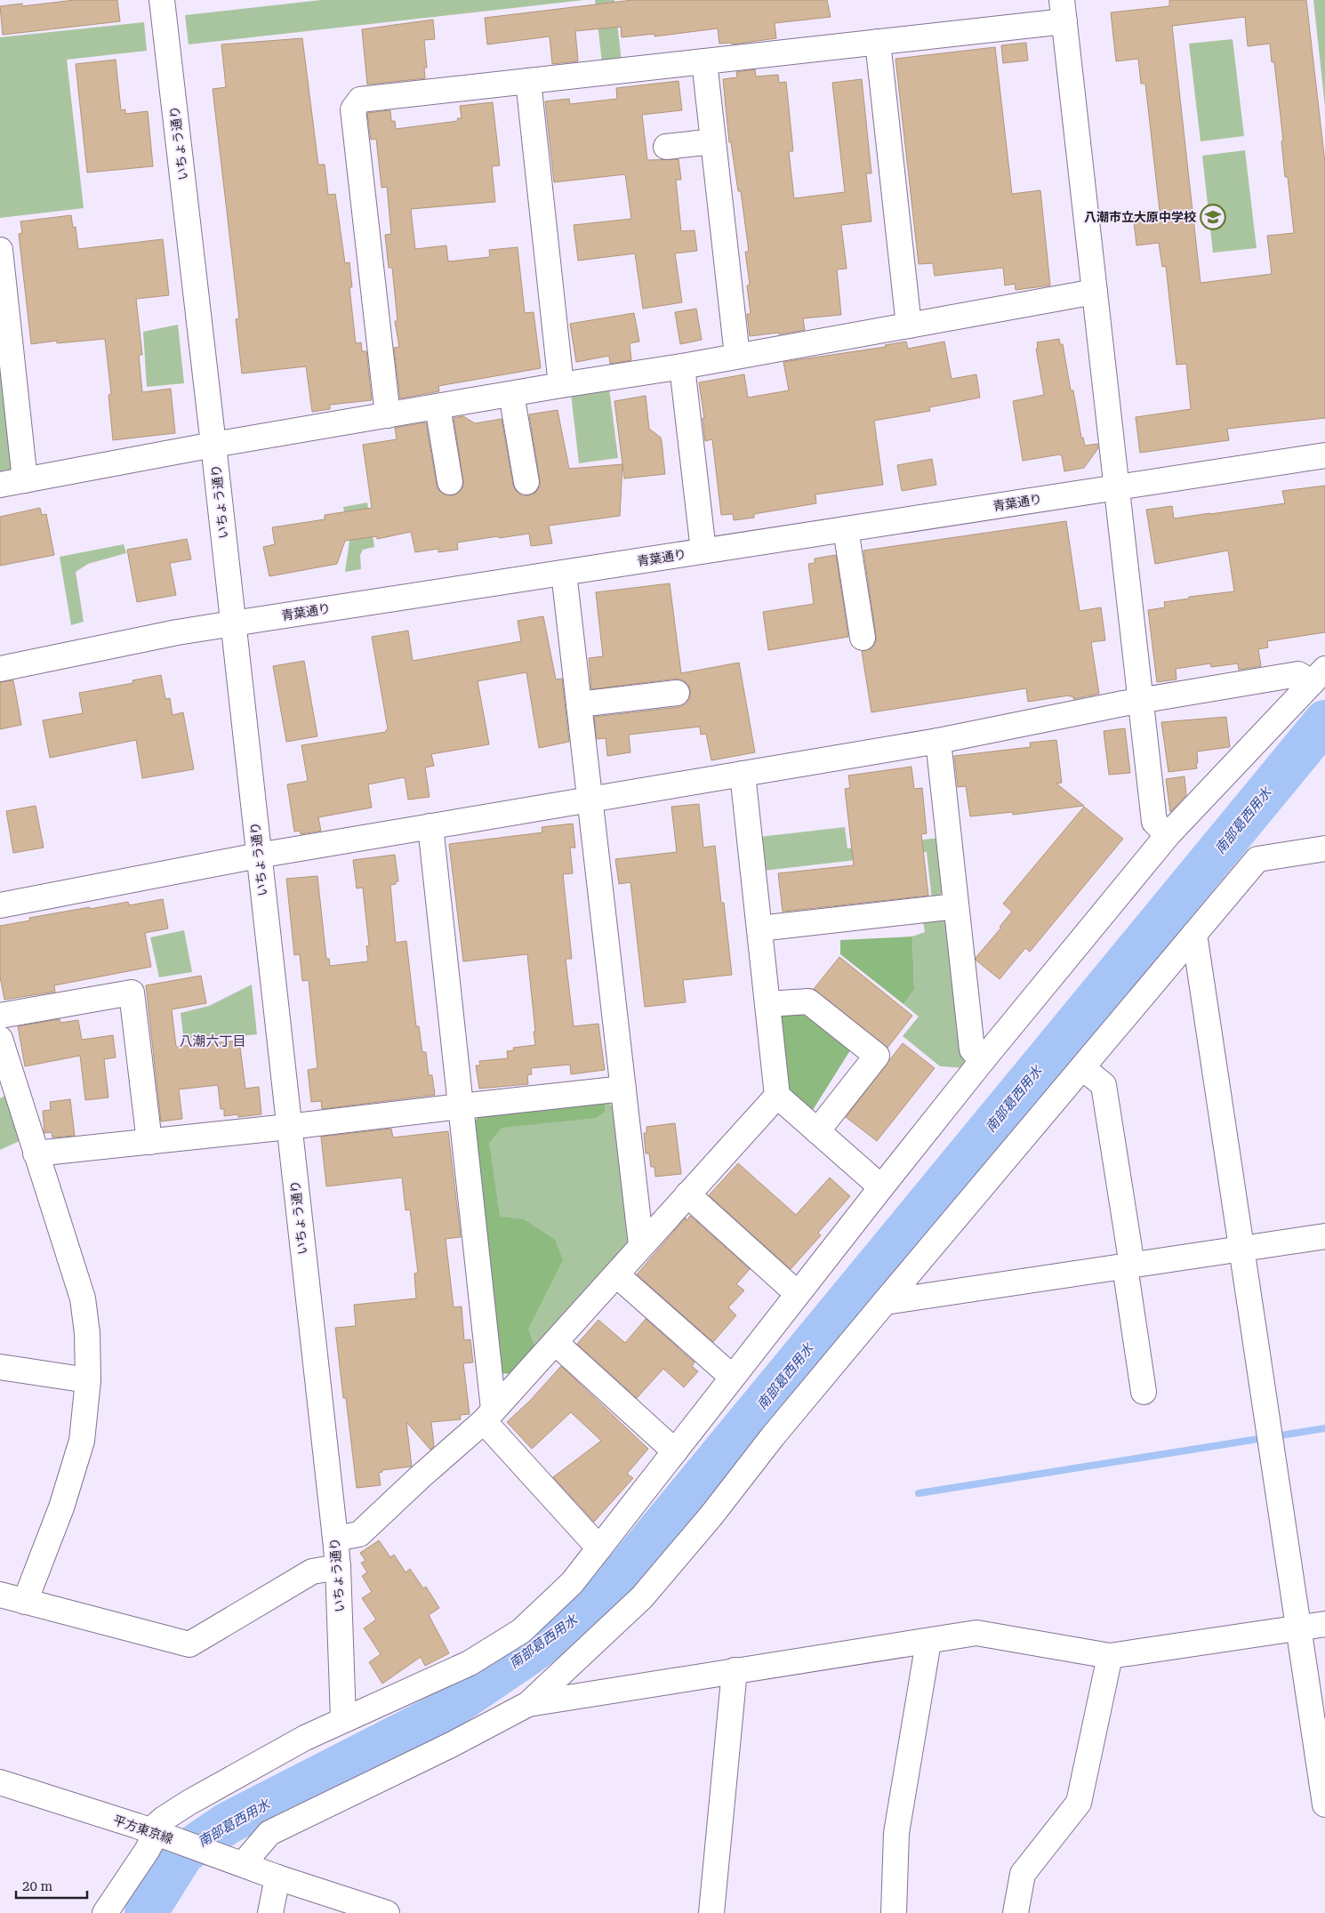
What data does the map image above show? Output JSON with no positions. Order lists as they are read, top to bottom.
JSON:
{
  "streets": {
    "street": ["いちょう通り", "青葉通り", "平方東京線"]
  },
  "crossings": [
    ["いちょう通り", "青葉通り"]
  ],
  "districts": ["八潮六丁目"],
  "water": ["南部葛西用水"],
  "places": {
    "school or university": ["八潮市立大原中学校"]
  },
  "scale_bar": "20 m"
}
